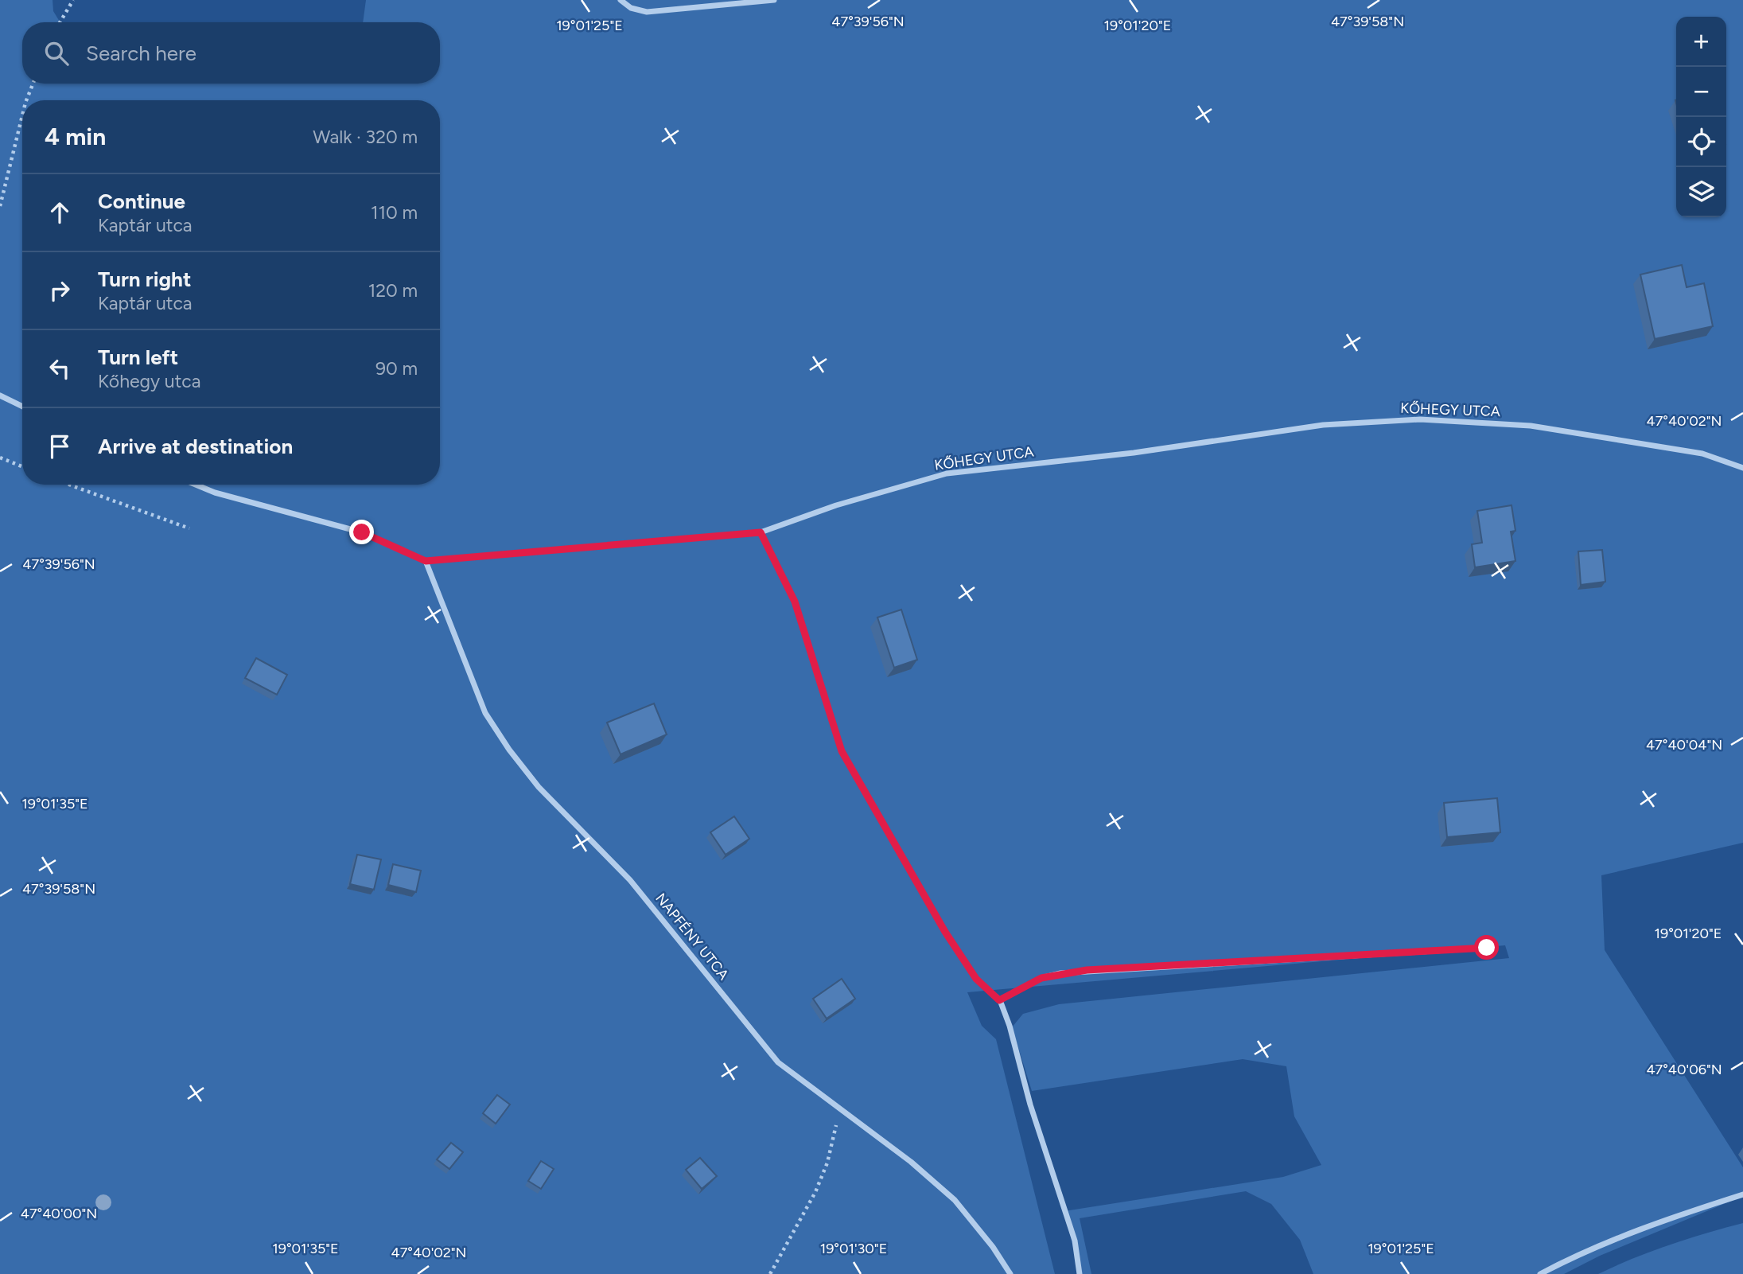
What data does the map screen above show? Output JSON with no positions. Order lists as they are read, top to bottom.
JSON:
{
  "streets": {
    "street": ["KŐHEGY UTCA", "NAPFÉNY UTCA"]
  },
  "crossings": [
    ["KŐHEGY UTCA", "NAPFÉNY UTCA"]
  ],
  "page": {
    "map_buttons": ["+", "−"],
    "search": "Search here",
    "heading": ["4 min", "Walk · 320 m"],
    "list": [
      ["Continue", "Kaptár utca", "110 m"],
      ["Turn right", "Kaptár utca", "120 m"],
      ["Turn left", "Kőhegy utca", "90 m"],
      "Arrive at destination"
    ]
  },
  "coordinates": [
    "47°39'56\"N",
    "47°39'58\"N",
    "19°01'25\"E",
    "19°01'20\"E",
    "47°40'02\"N",
    "47°40'04\"N",
    "19°01'35\"E",
    "47°40'06\"N",
    "47°40'00\"N",
    "19°01'30\"E"
  ]
}
